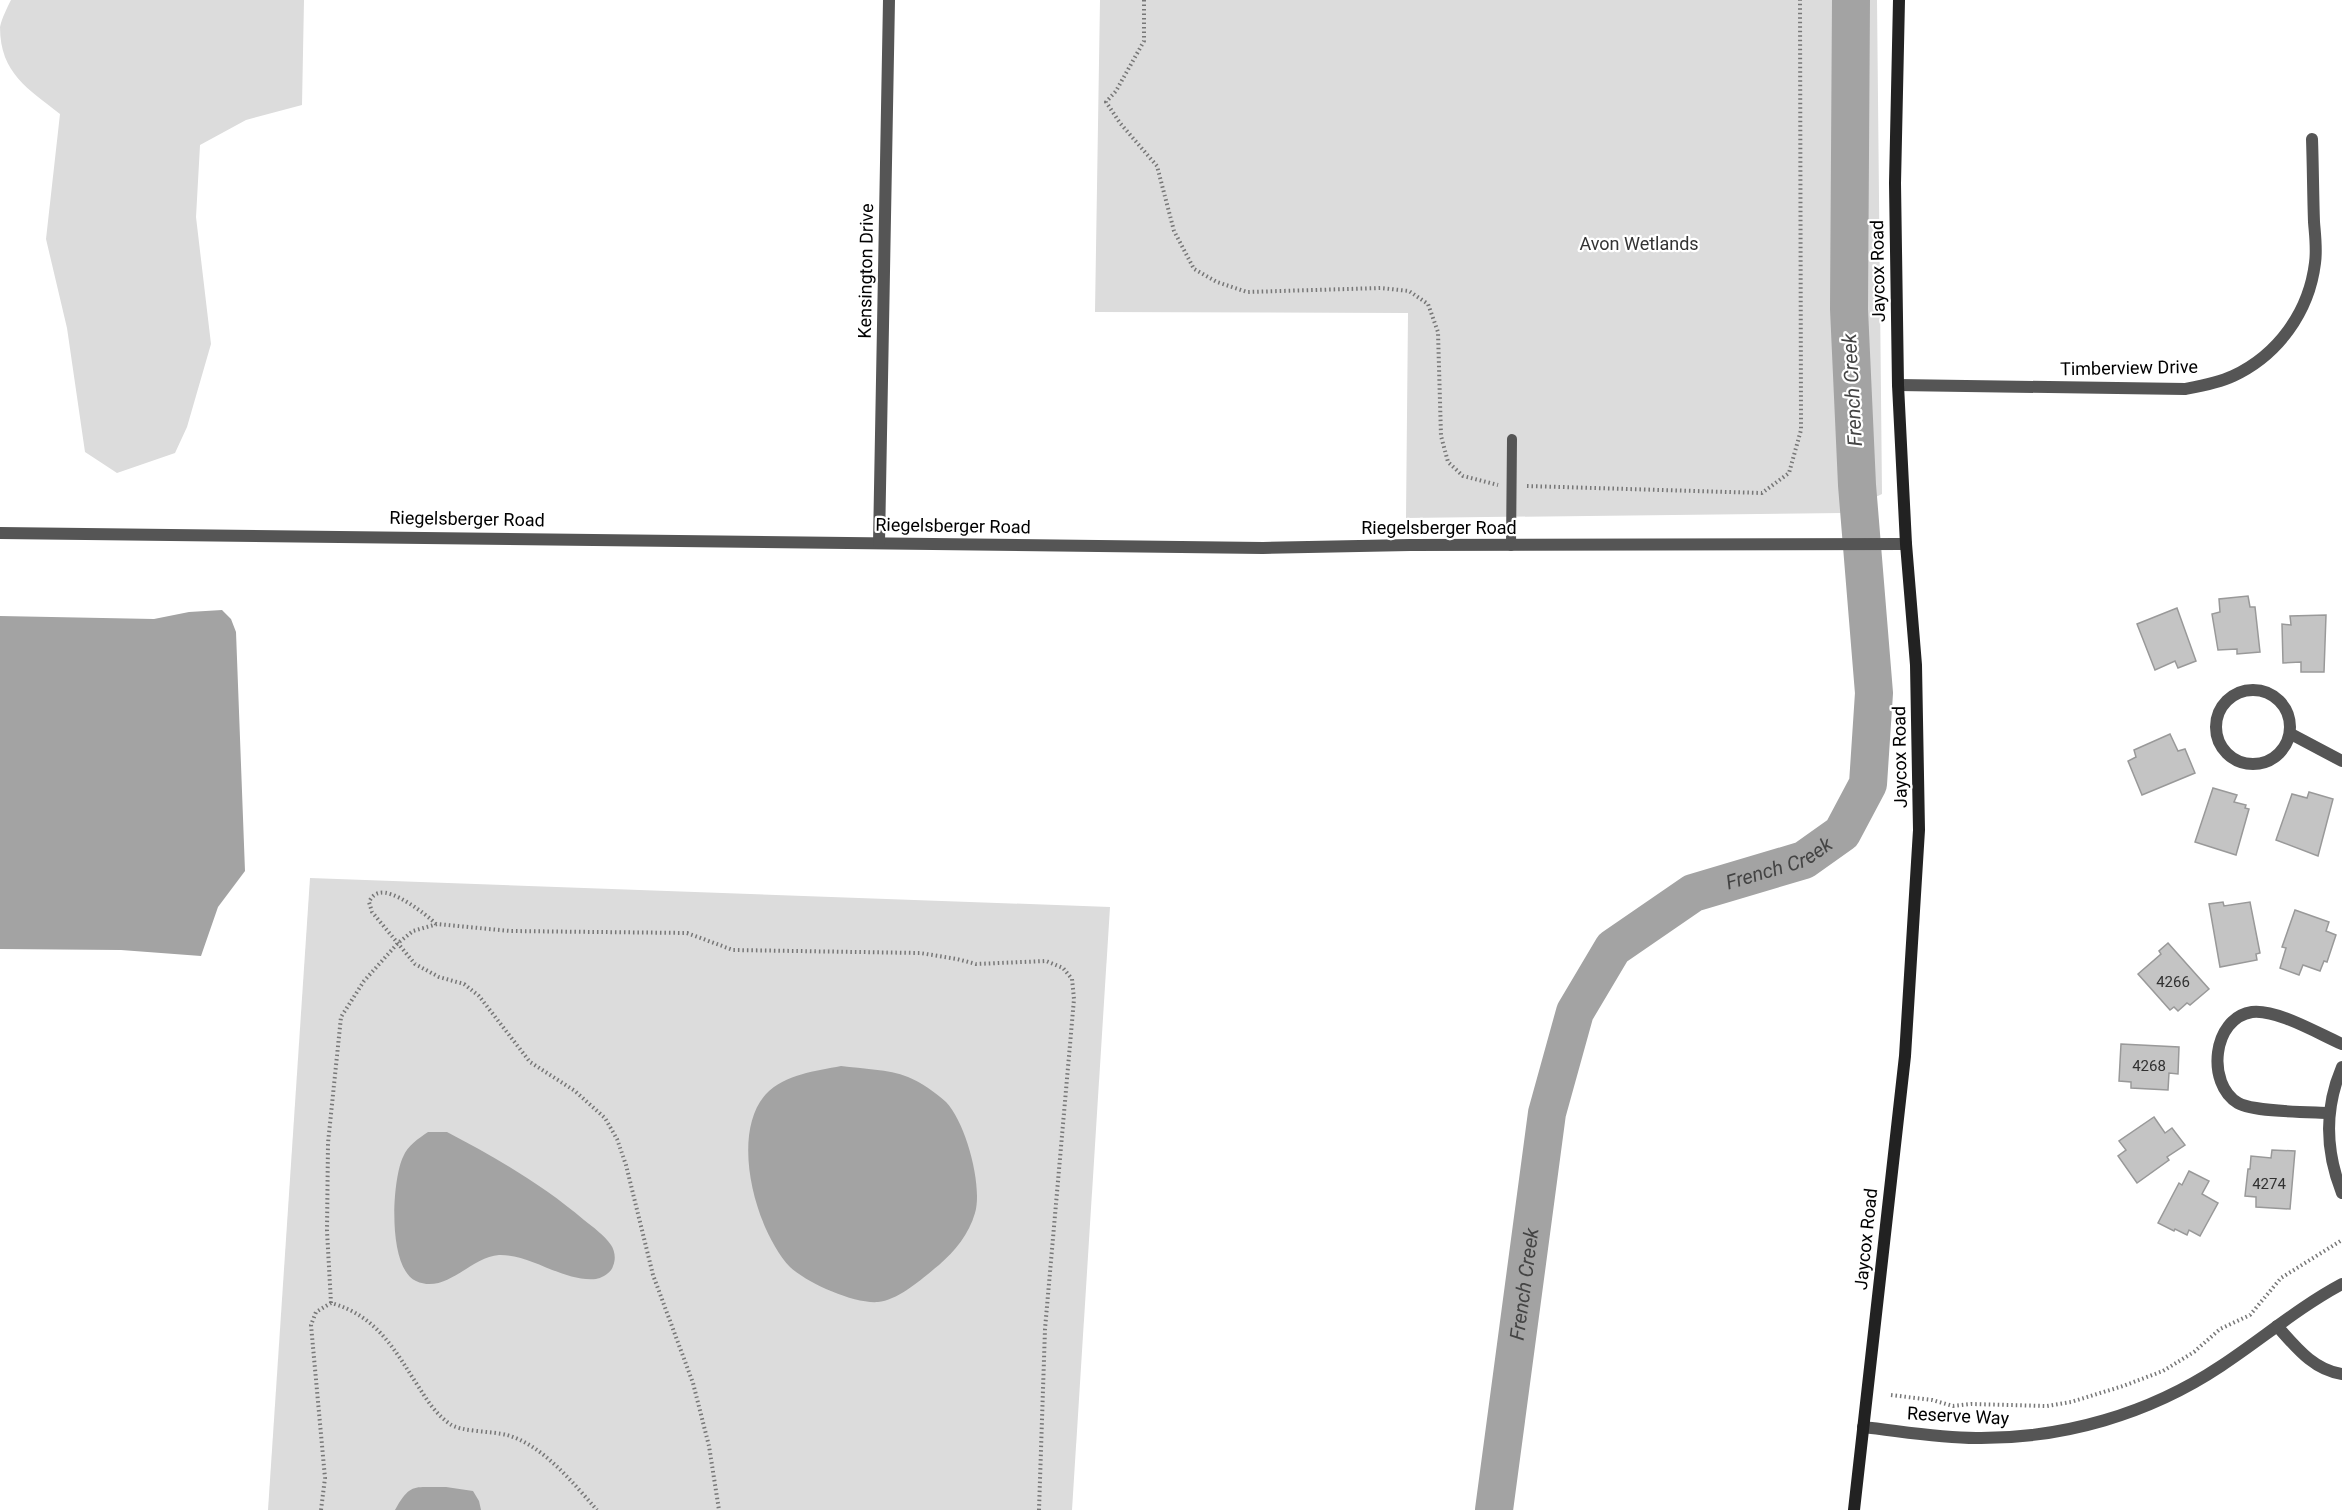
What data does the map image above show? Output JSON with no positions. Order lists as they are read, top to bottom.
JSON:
{
  "streets": {
    "street": [
      "Kensington Drive",
      "Jaycox Road",
      "Timberview Drive",
      "Riegelsberger Road",
      "Reserve Way"
    ]
  },
  "crossings": [
    ["Kensington Drive", "Riegelsberger Road"],
    ["Jaycox Road", "Timberview Drive"],
    ["Jaycox Road", "Riegelsberger Road"],
    ["Jaycox Road", "Reserve Way"]
  ],
  "water": ["French Creek"],
  "parks": ["Avon Wetlands"],
  "house_numbers": ["4266", "4268", "4274"]
}
